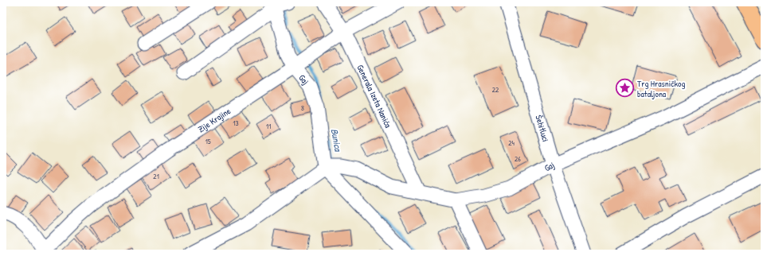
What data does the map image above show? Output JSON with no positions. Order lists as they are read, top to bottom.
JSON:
{
  "streets": {
    "street": [
      "Gaj",
      "Generala Izeta Nanića",
      "Zije Krajine",
      "Šehitluci"
    ]
  },
  "crossings": [
    ["Gaj", "Generala Izeta Nanića"],
    ["Gaj", "Zije Krajine"],
    ["Gaj", "Šehitluci"],
    ["Generala Izeta Nanića", "Zije Krajine"]
  ],
  "water": ["Bunica"],
  "places": {
    "place": ["Trg Hrasničkog bataljona"]
  },
  "house_numbers": [
    "22",
    "8",
    "13",
    "11",
    "15",
    "24",
    "26",
    "21"
  ]
}
